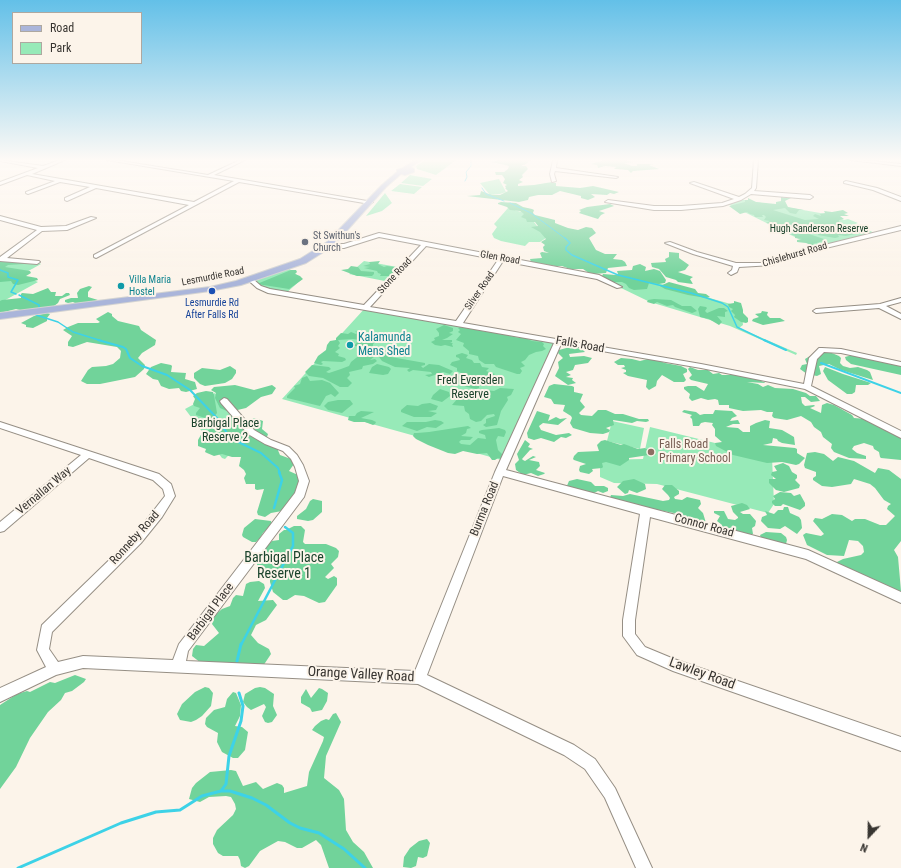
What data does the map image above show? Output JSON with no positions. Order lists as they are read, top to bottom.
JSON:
{
  "streets": {
    "main road": ["Lesmurdie Road"],
    "street": [
      "Chislehurst Road",
      "Glen Road",
      "Stone Road",
      "Silver Road",
      "Falls Road",
      "Vernallan Way",
      "Burma Road",
      "Connor Road",
      "Ronneby Road",
      "Barbigal Place",
      "Lawley Road",
      "Orange Valley Road"
    ]
  },
  "crossings": [
    ["Glen Road", "Stone Road"],
    ["Glen Road", "Lesmurdie Road"],
    ["Glen Road", "Silver Road"],
    ["Stone Road", "Falls Road"],
    ["Lesmurdie Road", "Falls Road"],
    ["Silver Road", "Falls Road"],
    ["Falls Road", "Burma Road"],
    ["Vernallan Way", "Ronneby Road"],
    ["Burma Road", "Connor Road"],
    ["Burma Road", "Orange Valley Road"],
    ["Connor Road", "Lawley Road"],
    ["Ronneby Road", "Orange Valley Road"],
    ["Barbigal Place", "Orange Valley Road"]
  ],
  "parks": [
    "Hugh Sanderson Reserve",
    "Fred Eversden Reserve",
    "Barbigal Place Reserve 2",
    "Barbigal Place Reserve 1"
  ],
  "places": [
    "St Swithun's Church",
    "Villa Maria Hostel",
    "Lesmurdie Rd After Falls Rd",
    "Kalamunda Mens Shed",
    "Falls Road Primary School"
  ],
  "legend": ["Road", "Park"],
  "north": "bottom"
}
